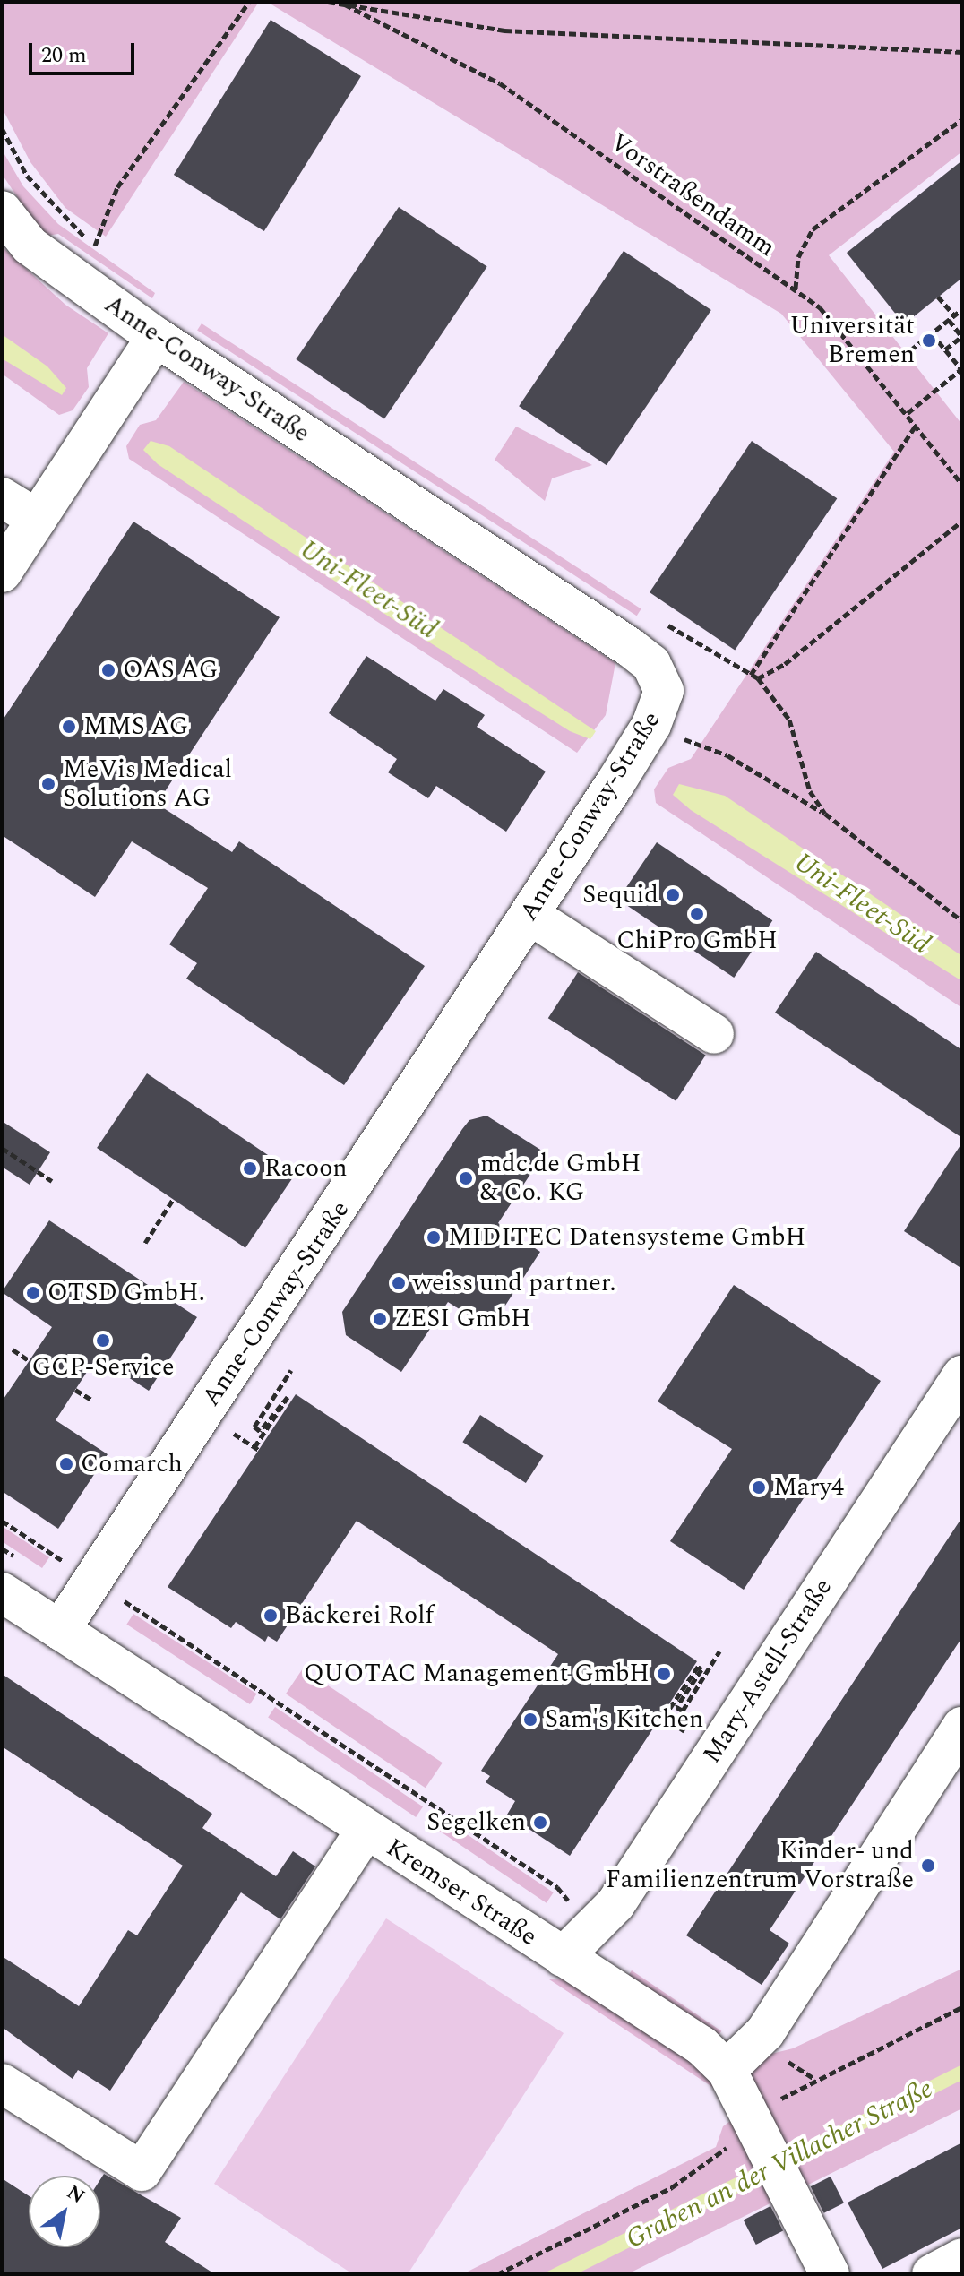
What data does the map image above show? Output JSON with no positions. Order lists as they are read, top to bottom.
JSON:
{
  "streets": {
    "street": ["Anne-Conway-Straße", "Mary-Astell-Straße", "Kremser Straße"],
    "path": ["Vorstraßendamm"]
  },
  "crossings": [
    ["Anne-Conway-Straße", "Kremser Straße"],
    ["Mary-Astell-Straße", "Kremser Straße"]
  ],
  "water": ["Uni-Fleet-Süd", "Graben an der Villacher Straße"],
  "places": [
    "Universität Bremen",
    "OAS AG",
    "MMS AG",
    "MeVis Medical Solutions AG",
    "Sequid",
    "ChiPro GmbH",
    "Racoon",
    "mdc.de GmbH & Co. KG",
    "MIDITEC Datensysteme GmbH",
    "weiss und partner.",
    "OTSD GmbH.",
    "ZESI GmbH",
    "GCP-Service",
    "Comarch",
    "Mary4",
    "Bäckerei Rolf",
    "QUOTAC Management GmbH",
    "Sam's Kitchen",
    "Segelken",
    "Kinder- und Familienzentrum Vorstraße"
  ],
  "scale_bar": "20 m",
  "north": "top right"
}
